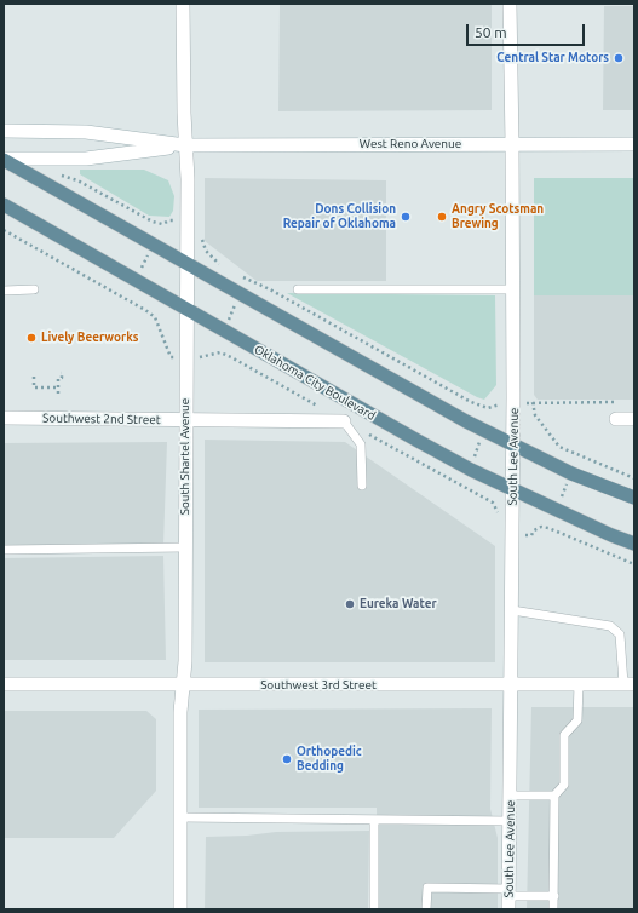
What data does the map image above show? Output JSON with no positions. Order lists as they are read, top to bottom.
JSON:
{
  "streets": {
    "main road": ["Oklahoma City Boulevard"],
    "street": [
      "West Reno Avenue",
      "Southwest 2nd Street",
      "South Shartel Avenue",
      "South Lee Avenue",
      "Southwest 3rd Street"
    ]
  },
  "crossings": [
    ["West Reno Avenue", "South Shartel Avenue"],
    ["West Reno Avenue", "South Lee Avenue"],
    ["Oklahoma City Boulevard", "South Shartel Avenue"],
    ["Oklahoma City Boulevard", "South Lee Avenue"],
    ["Southwest 2nd Street", "South Shartel Avenue"],
    ["South Shartel Avenue", "Southwest 3rd Street"],
    ["South Lee Avenue", "Southwest 3rd Street"]
  ],
  "places": [
    "Central Star Motors",
    "Dons Collision Repair of Oklahoma",
    "Angry Scotsman Brewing",
    "Lively Beerworks",
    "Eureka Water",
    "Orthopedic Bedding"
  ],
  "scale_bar": "50 m"
}
